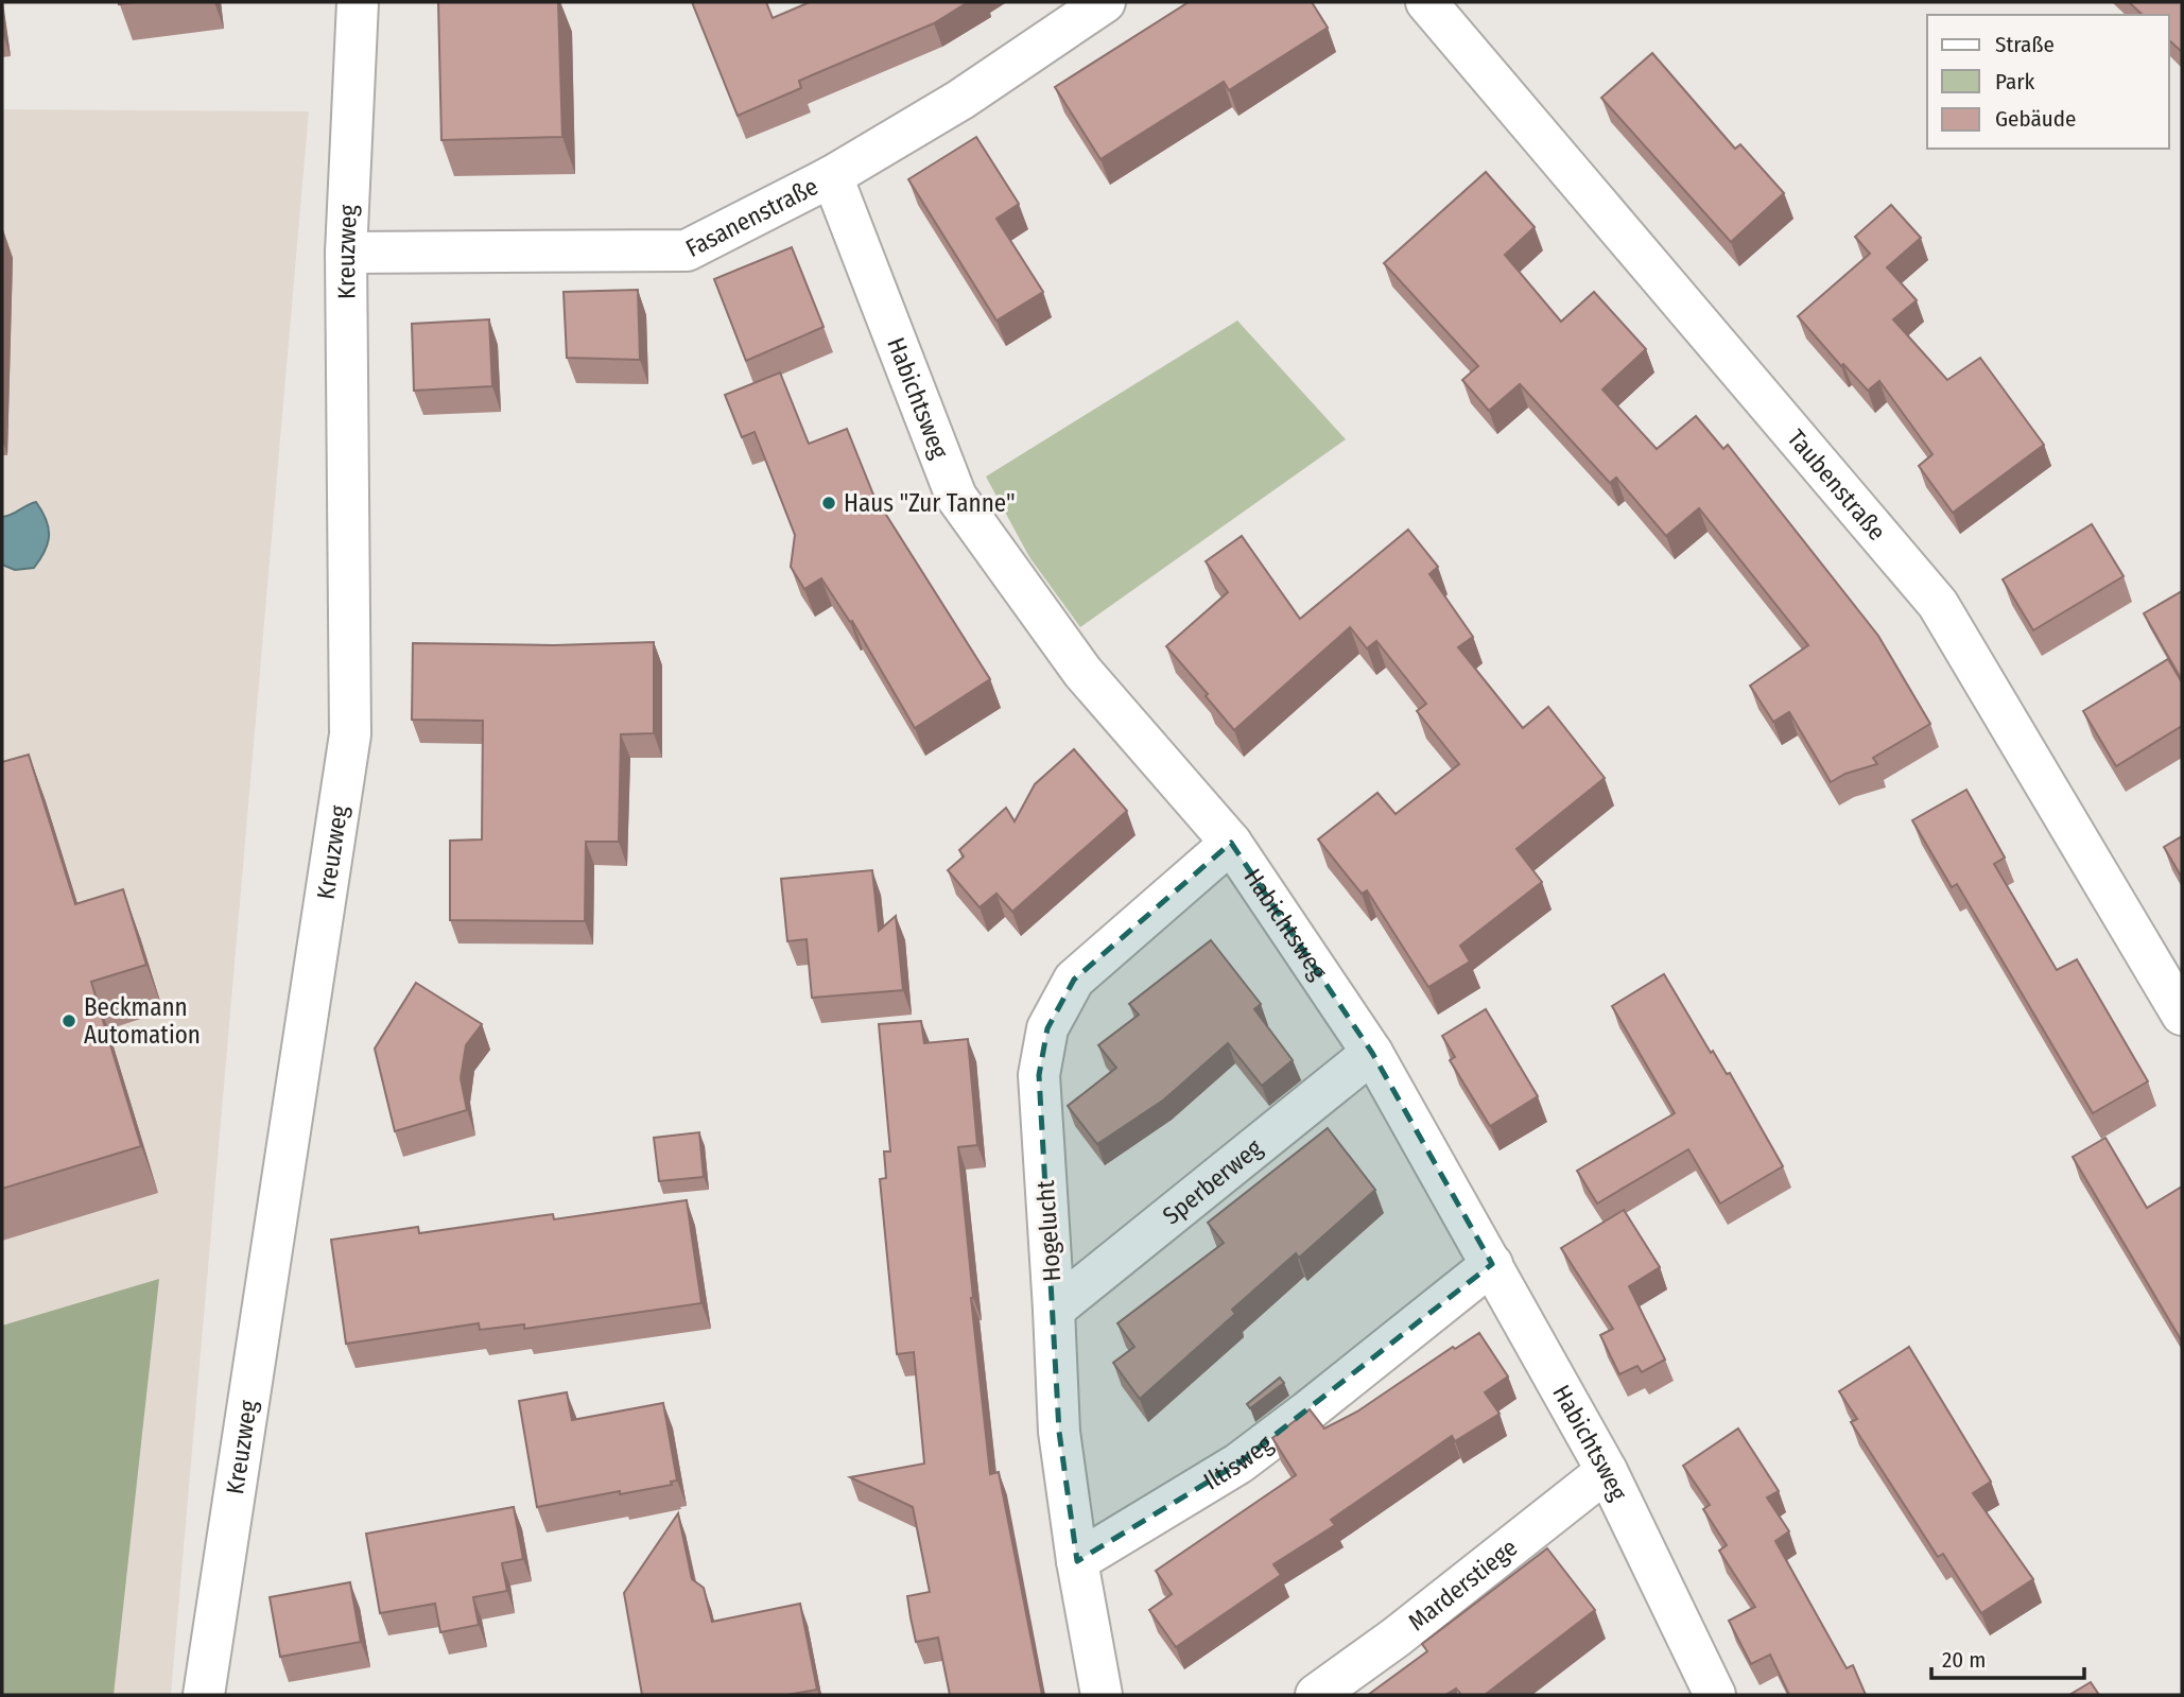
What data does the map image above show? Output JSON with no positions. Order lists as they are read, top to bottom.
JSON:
{
  "streets": {
    "street": [
      "Fasanenstraße",
      "Kreuzweg",
      "Habichtsweg",
      "Taubenstraße",
      "Sperberweg",
      "Hogelucht",
      "Iltisweg",
      "Marderstiege"
    ]
  },
  "crossings": [
    ["Fasanenstraße", "Kreuzweg"],
    ["Fasanenstraße", "Habichtsweg"],
    ["Habichtsweg", "Sperberweg"],
    ["Habichtsweg", "Hogelucht"],
    ["Habichtsweg", "Iltisweg"],
    ["Habichtsweg", "Marderstiege"],
    ["Sperberweg", "Hogelucht"],
    ["Hogelucht", "Iltisweg"]
  ],
  "places": ["Haus \"Zur Tanne\"", "Beckmann Automation"],
  "legend": ["Straße", "Park", "Gebäude"],
  "scale_bar": "20 m"
}
